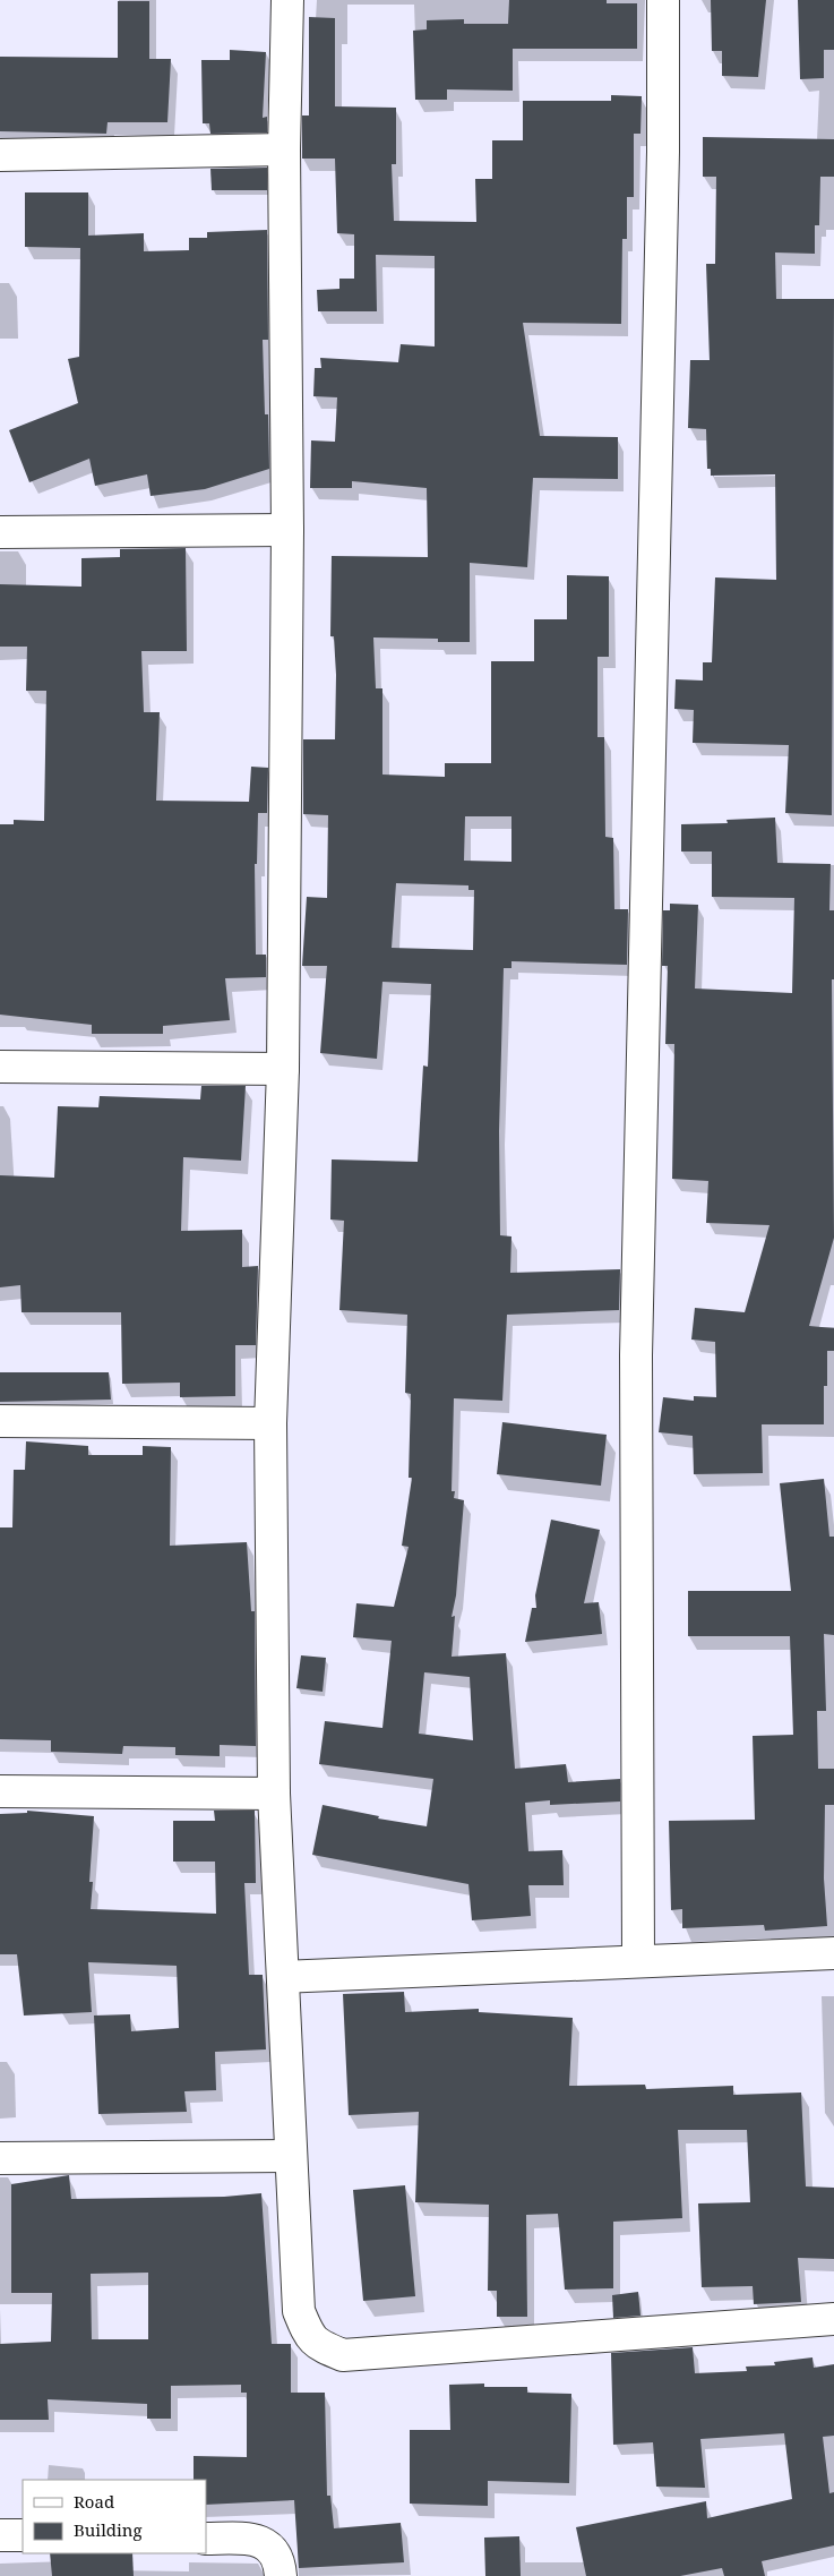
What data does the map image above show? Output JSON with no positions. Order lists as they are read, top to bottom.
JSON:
{
  "legend": ["Road", "Building"]
}
